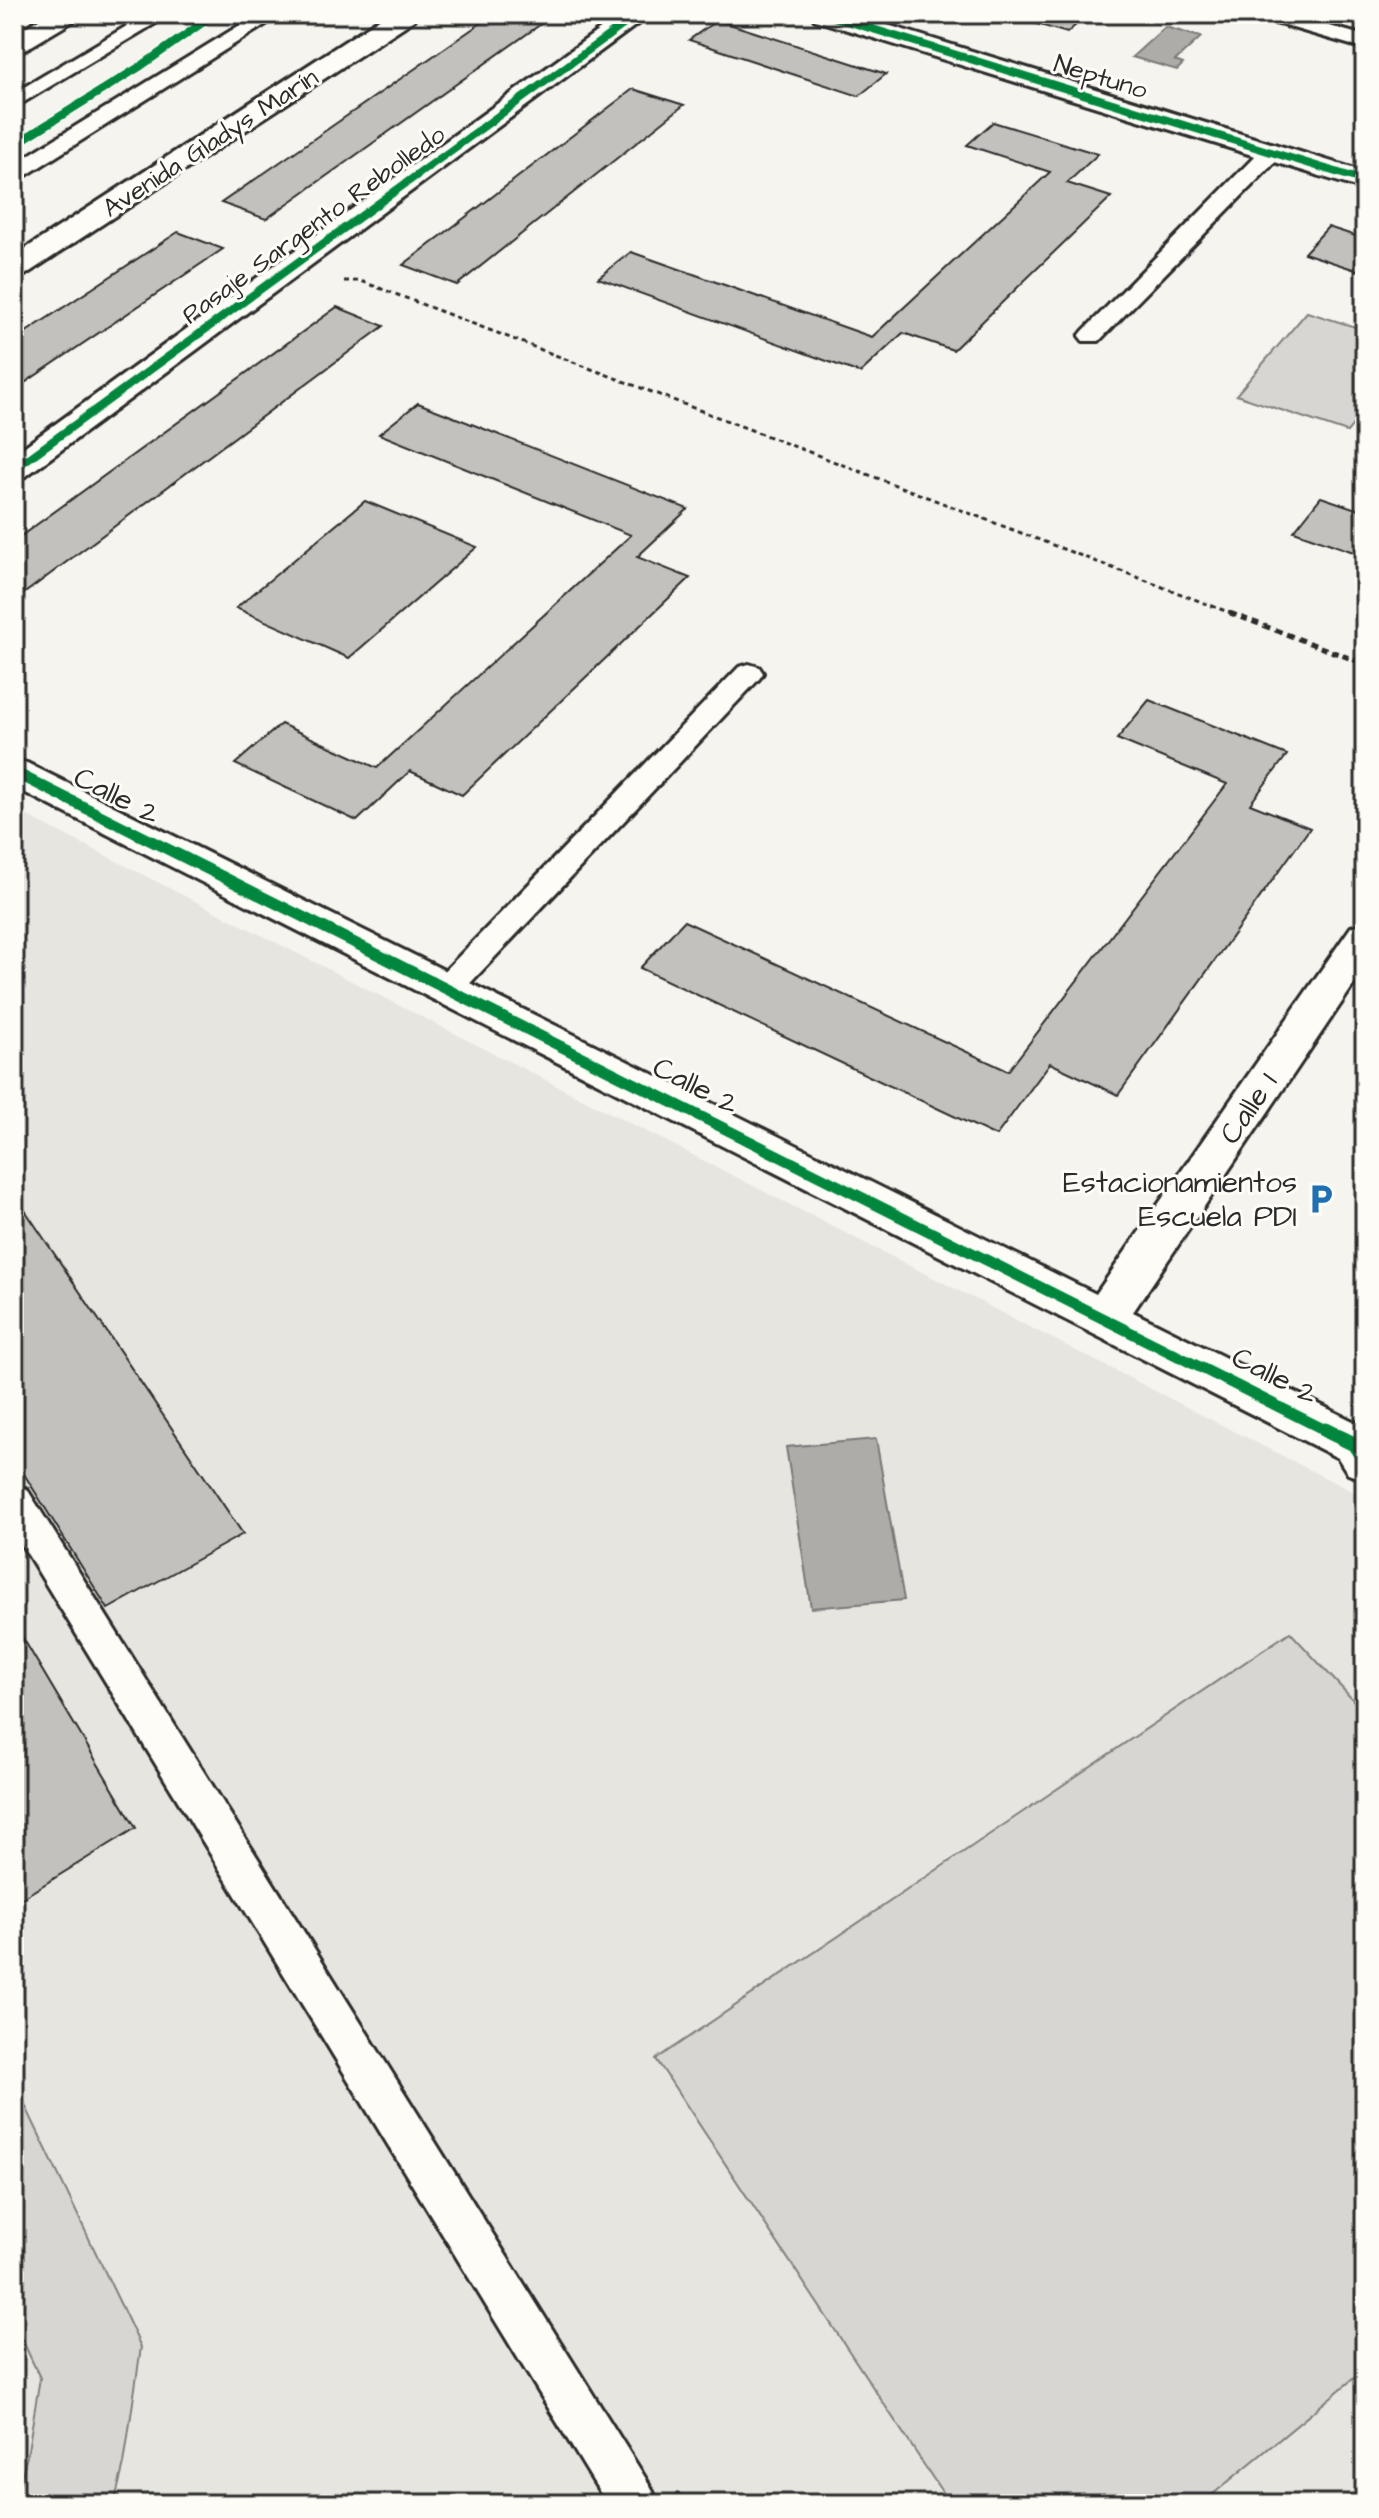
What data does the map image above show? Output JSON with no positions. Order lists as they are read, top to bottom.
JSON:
{
  "streets": {
    "street": [
      "Neptuno",
      "Avenida Gladys Marín",
      "Pasaje Sargento Rebolledo",
      "Calle 2",
      "Calle 1"
    ]
  },
  "crossings": [
    ["Calle 2", "Calle 1"]
  ],
  "places": {
    "parking": ["Estacionamientos Escuela PDI"]
  }
}
